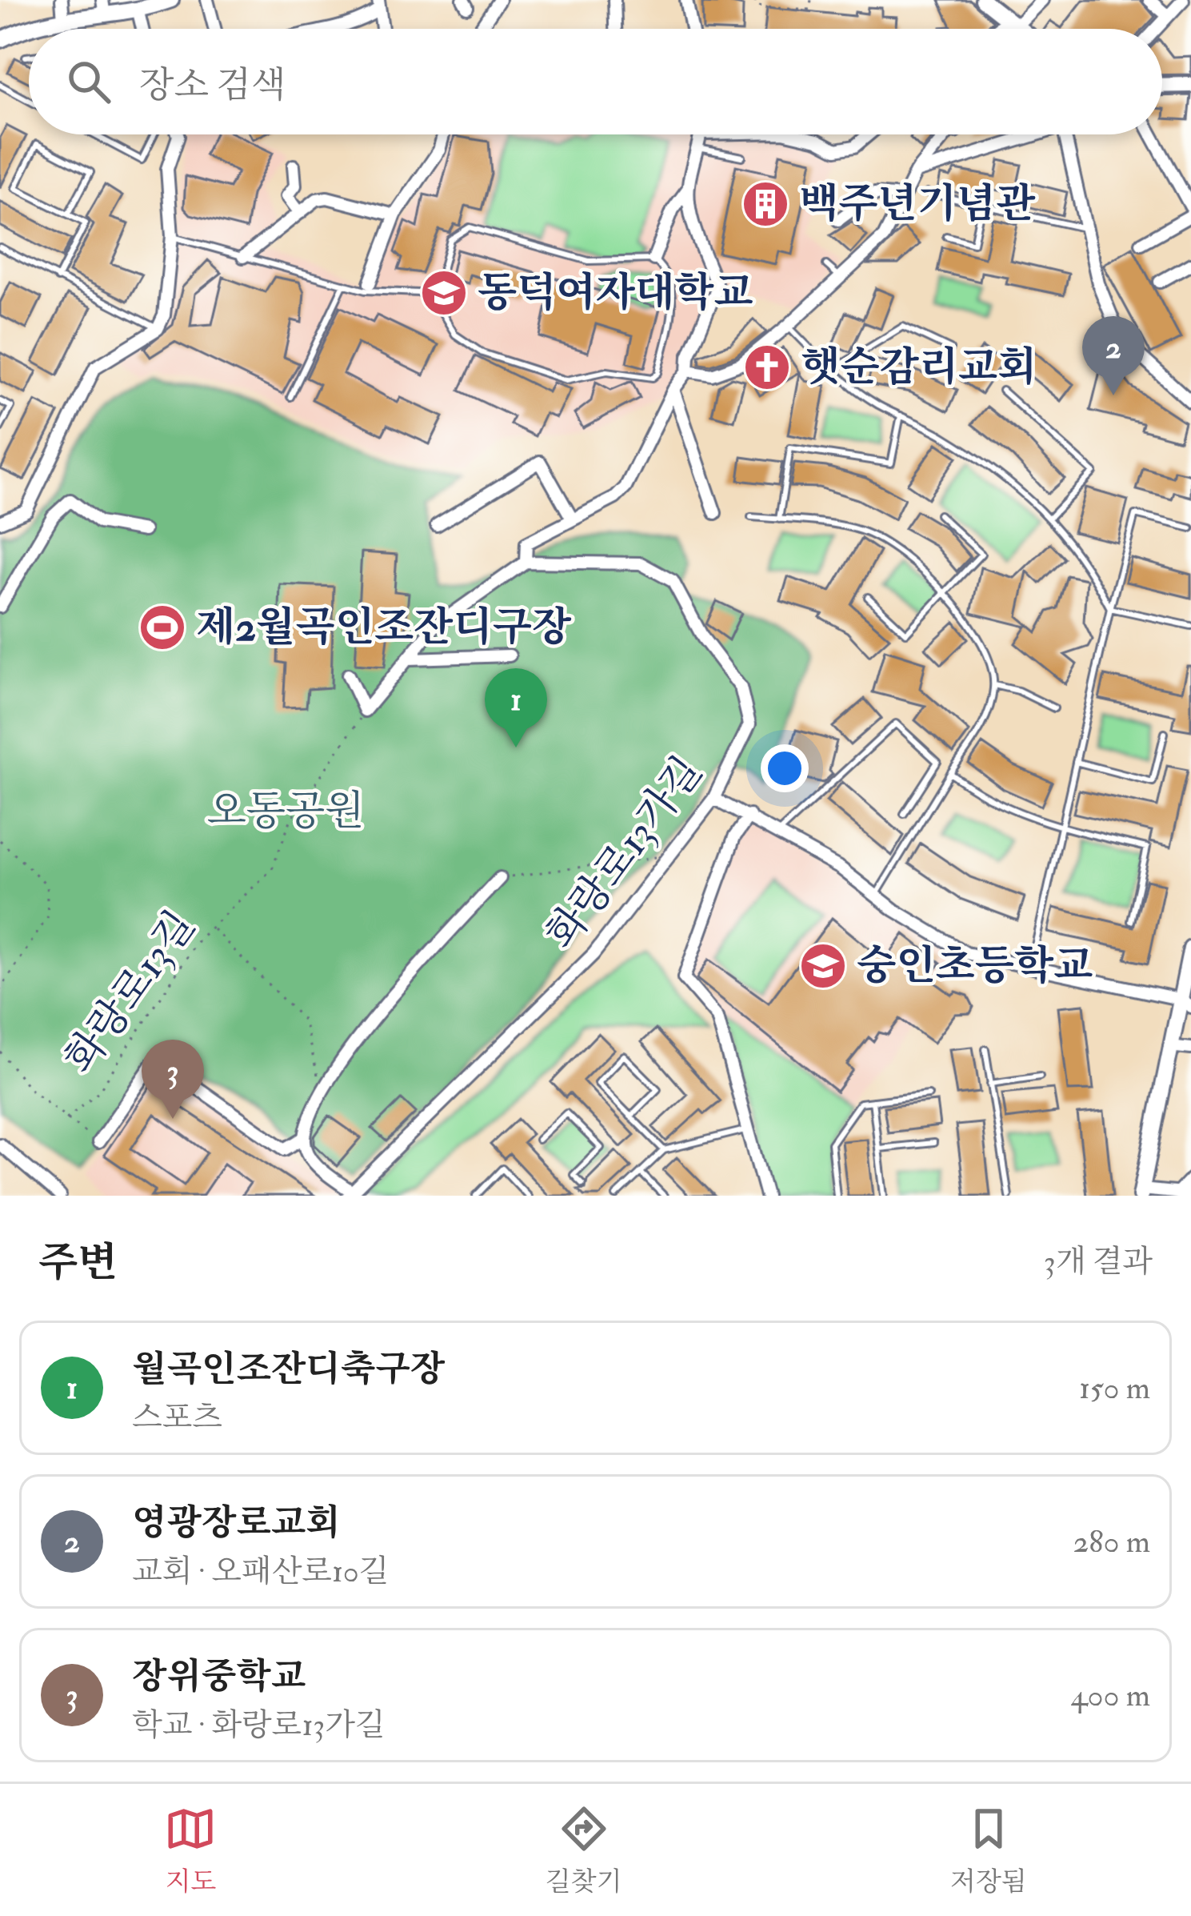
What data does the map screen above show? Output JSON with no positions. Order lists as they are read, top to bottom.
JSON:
{
  "streets": {
    "street": ["화랑로13가길"],
    "path": ["화랑로13길"]
  },
  "parks": ["오동공원"],
  "places": {
    "building": ["백주년기념관"],
    "school or university": ["동덕여자대학교", "숭인초등학교"],
    "church": ["햇순감리교회"],
    "sports": ["제2월곡인조잔디구장"]
  },
  "page": {
    "search": "장소 검색",
    "pins": ["2", "1", "3"],
    "heading": ["주변", "3개 결과"],
    "list": [
      {
        "mark": "1",
        "name": "월곡인조잔디축구장",
        "note": "스포츠",
        "value": "150 m"
      },
      {
        "mark": "2",
        "name": "영광장로교회",
        "note": "교회 · 오패산로10길",
        "value": "280 m"
      },
      {
        "mark": "3",
        "name": "장위중학교",
        "note": "학교 · 화랑로13가길",
        "value": "400 m"
      }
    ],
    "nav": ["지도", "길찾기", "저장됨"]
  }
}
